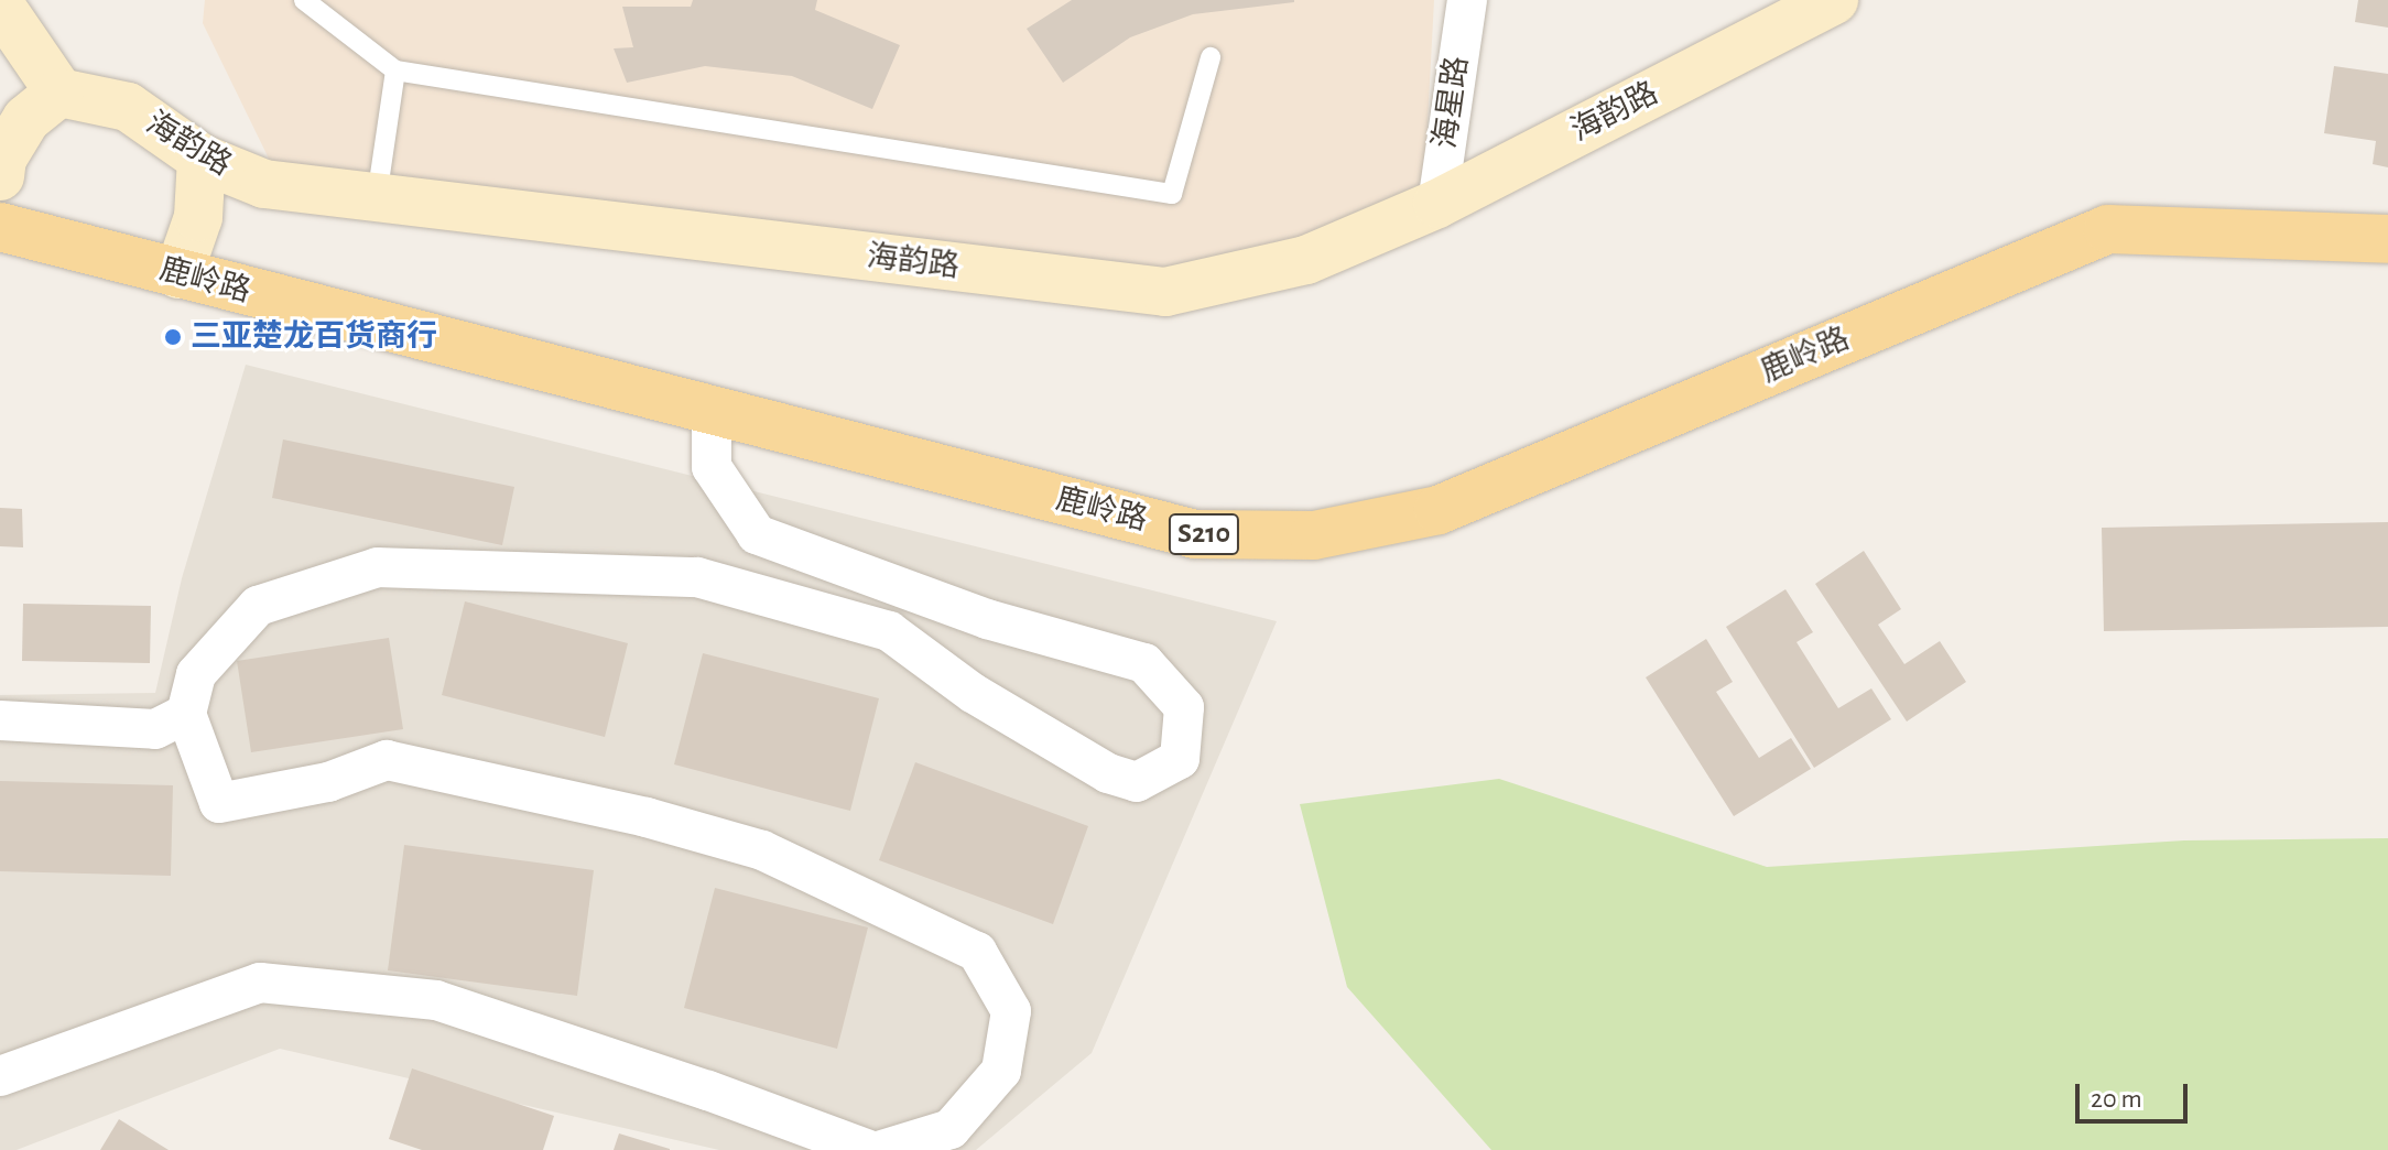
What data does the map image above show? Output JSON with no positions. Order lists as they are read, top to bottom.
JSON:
{
  "streets": {
    "main road": ["鹿岭路", "S210"],
    "street": ["海星路", "海韵路"]
  },
  "crossings": [
    ["海星路", "海韵路"]
  ],
  "places": ["三亚楚龙百货商行"],
  "scale_bar": "20 m"
}
